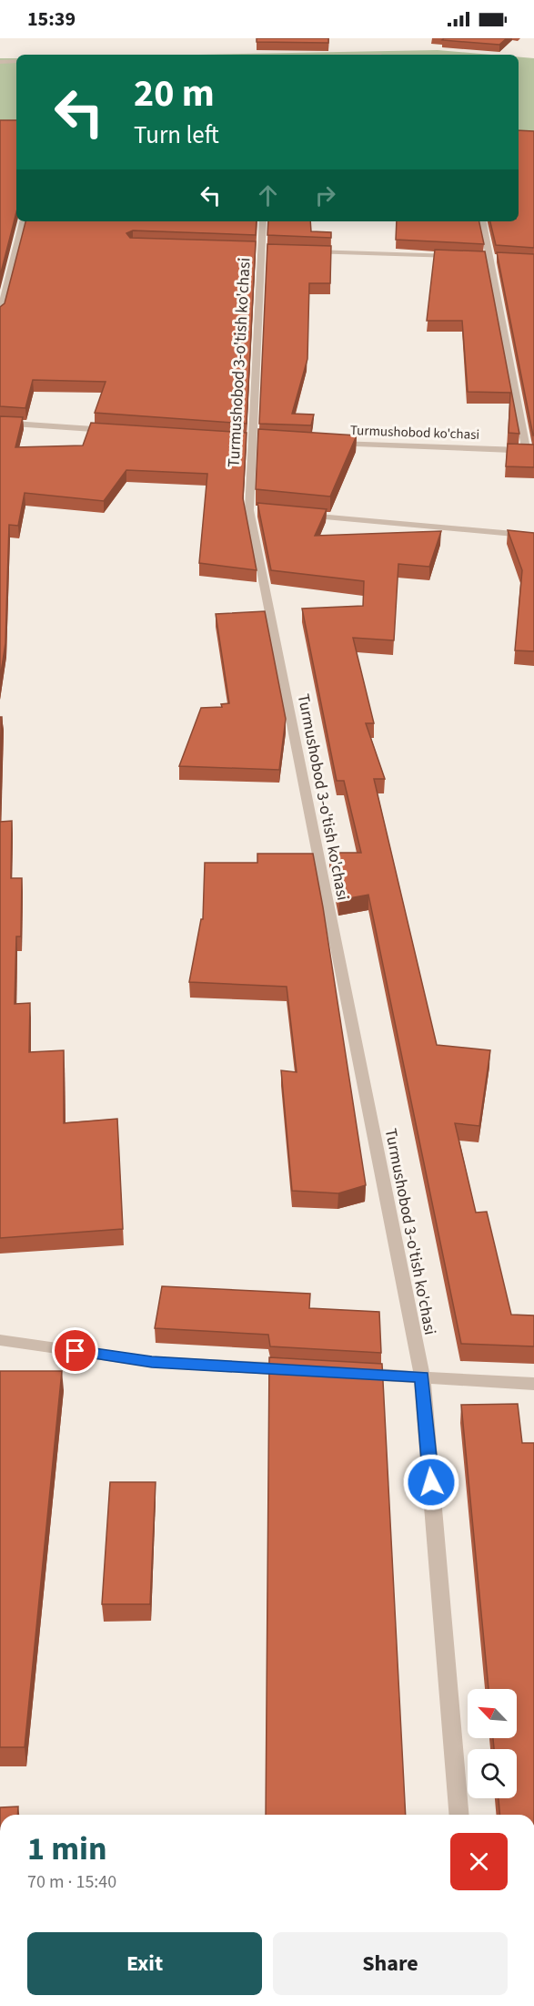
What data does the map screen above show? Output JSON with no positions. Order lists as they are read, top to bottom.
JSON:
{
  "streets": {
    "street": ["Turmushobod 3-o'tish ko'chasi", "Turmushobod ko'chasi"]
  },
  "north": "top left",
  "page": {
    "status": "15:39",
    "turn": ["20 m", "Turn left"],
    "heading": ["1 min", "70 m · 15:40"],
    "buttons": ["Exit", "Share"]
  }
}
